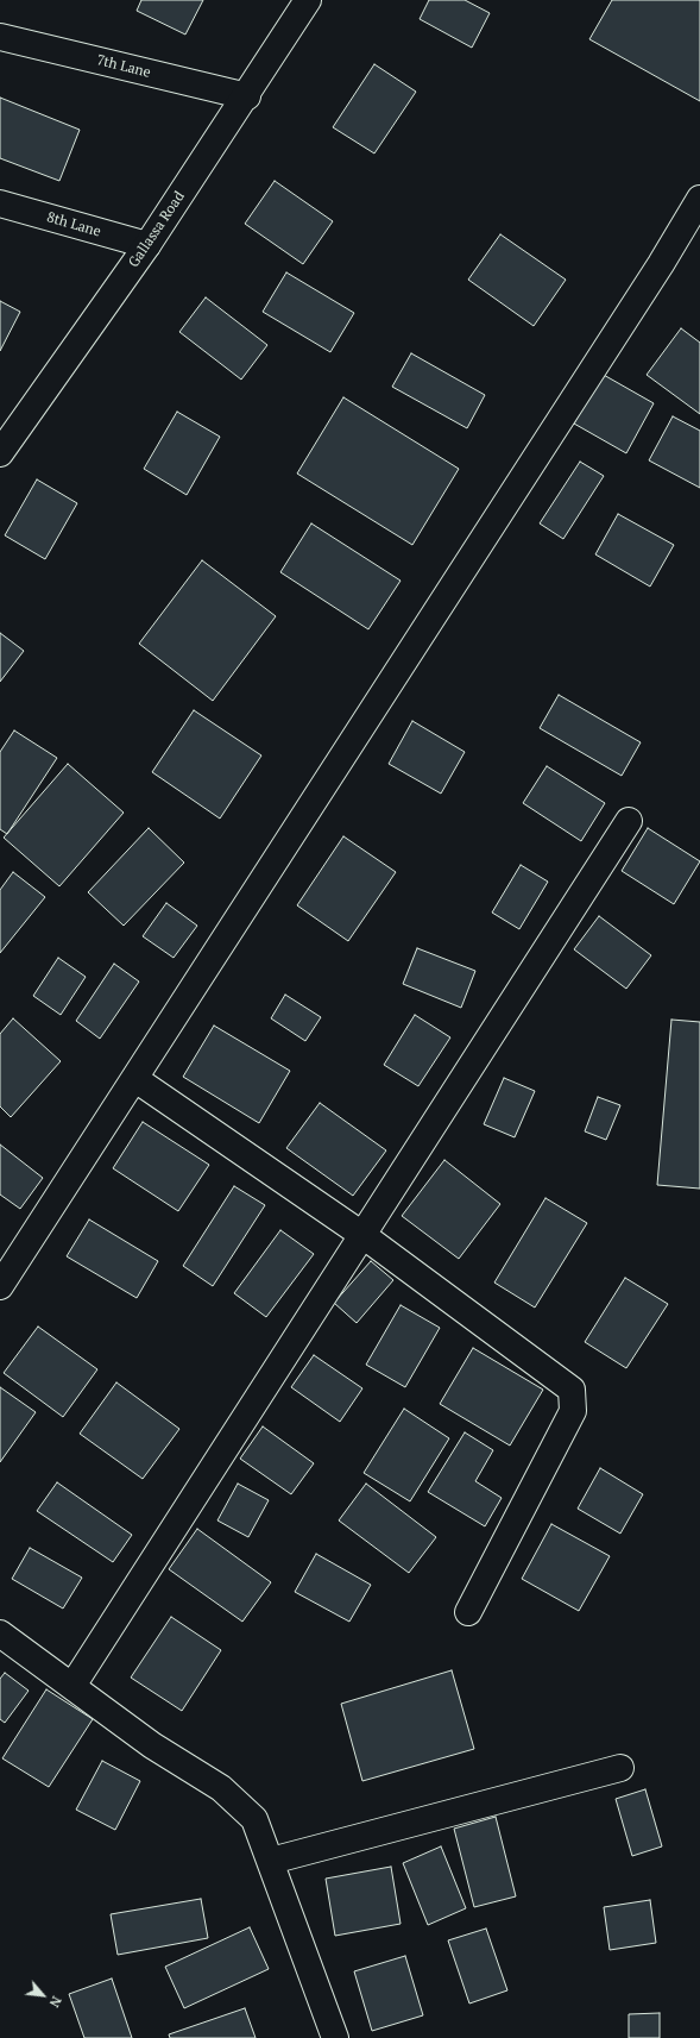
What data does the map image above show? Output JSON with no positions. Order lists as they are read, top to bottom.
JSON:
{
  "streets": {
    "street": ["7th Lane", "8th Lane", "Gallassa Road"]
  },
  "crossings": [
    ["7th Lane", "Gallassa Road"],
    ["8th Lane", "Gallassa Road"]
  ],
  "north": "bottom right"
}
